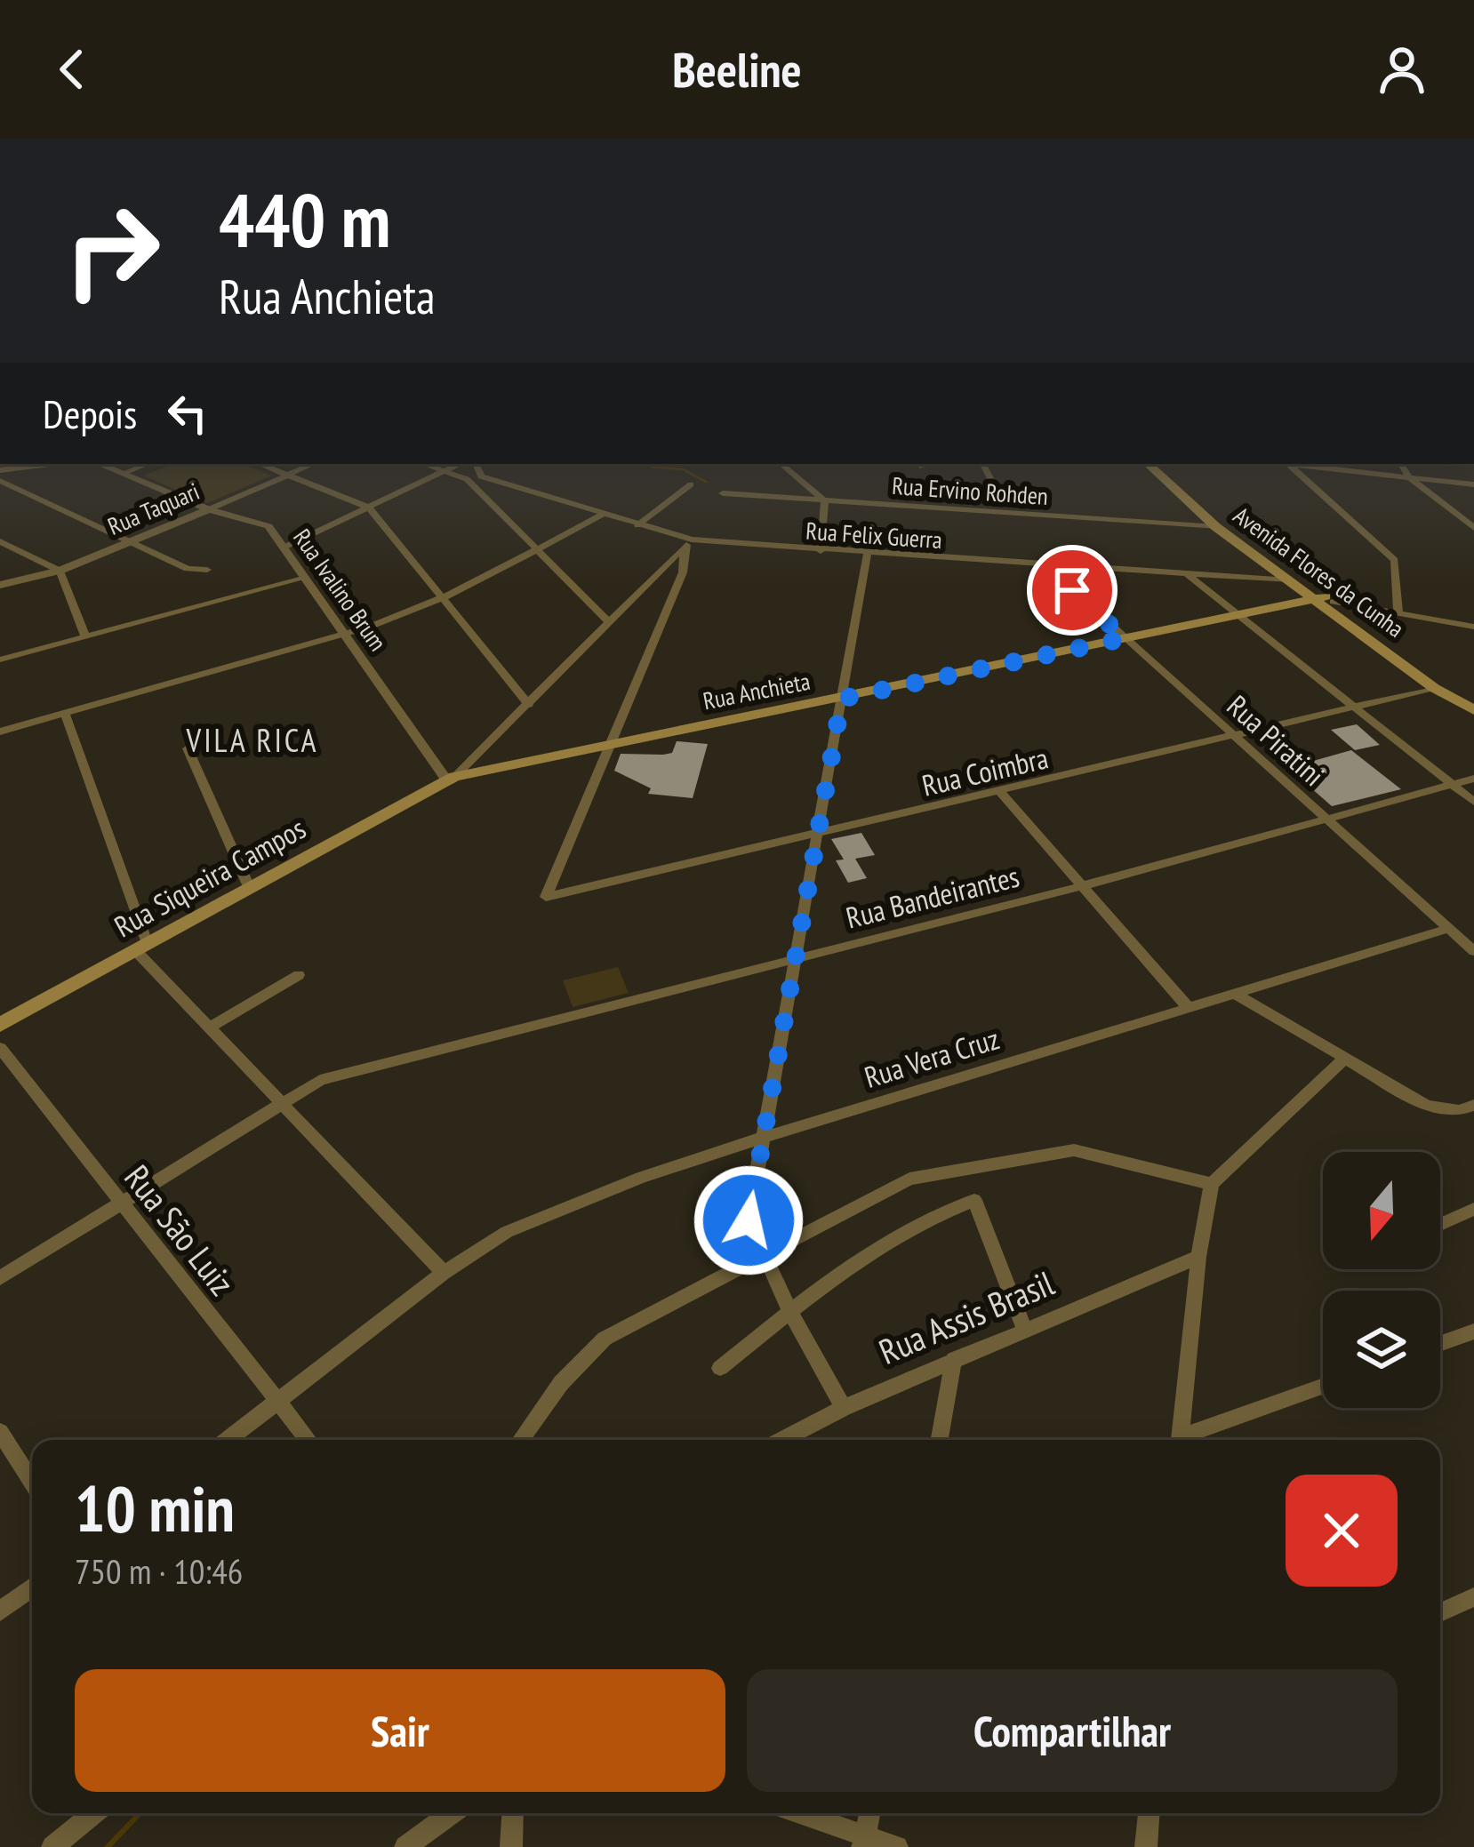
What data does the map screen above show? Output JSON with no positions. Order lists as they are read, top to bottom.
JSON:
{
  "streets": {
    "main road": ["Avenida Flores da Cunha", "Rua Anchieta", "Rua Siqueira Campos"],
    "street": [
      "Rua Ervino Rohden",
      "Rua Taquari",
      "Rua Felix Guerra",
      "Rua Ivalino Brum",
      "Rua Piratini",
      "Rua Coimbra",
      "Rua Bandeirantes",
      "Rua Vera Cruz",
      "Rua São Luiz",
      "Rua Assis Brasil"
    ]
  },
  "crossings": [
    ["Rua Ervino Rohden", "Avenida Flores da Cunha"],
    ["Rua Taquari", "Rua Ivalino Brum"],
    ["Rua Felix Guerra", "Avenida Flores da Cunha"],
    ["Rua Felix Guerra", "Rua Piratini"],
    ["Rua Felix Guerra", "Rua Siqueira Campos"],
    ["Avenida Flores da Cunha", "Rua Anchieta"],
    ["Avenida Flores da Cunha", "Rua Coimbra"],
    ["Rua Ivalino Brum", "Rua Anchieta"],
    ["Rua Ivalino Brum", "Rua Siqueira Campos"],
    ["Rua Anchieta", "Rua Piratini"],
    ["Rua Anchieta", "Rua Coimbra"],
    ["Rua Anchieta", "Rua Siqueira Campos"],
    ["Rua Piratini", "Rua Coimbra"],
    ["Rua Piratini", "Rua Bandeirantes"],
    ["Rua Piratini", "Rua Vera Cruz"],
    ["Rua Bandeirantes", "Rua São Luiz"],
    ["Rua Vera Cruz", "Rua São Luiz"]
  ],
  "districts": ["VILA RICA"],
  "north": "bottom",
  "page": {
    "header": "Beeline",
    "turn": ["440 m", "Rua Anchieta"],
    "then": "Depois",
    "heading": ["10 min", "750 m · 10:46"],
    "buttons": ["Sair", "Compartilhar"]
  }
}
